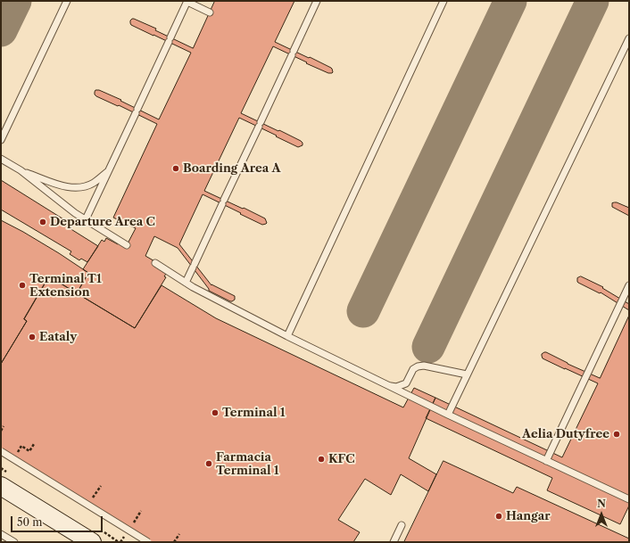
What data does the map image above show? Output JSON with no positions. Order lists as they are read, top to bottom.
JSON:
{
  "places": [
    "Boarding Area A",
    "Departure Area C",
    "Terminal T1 Extension",
    "Eataly",
    "Terminal 1",
    "Aelia Dutyfree",
    "KFC",
    "Farmacia Terminal 1",
    "Hangar"
  ],
  "scale_bar": "50 m",
  "north": "top"
}
